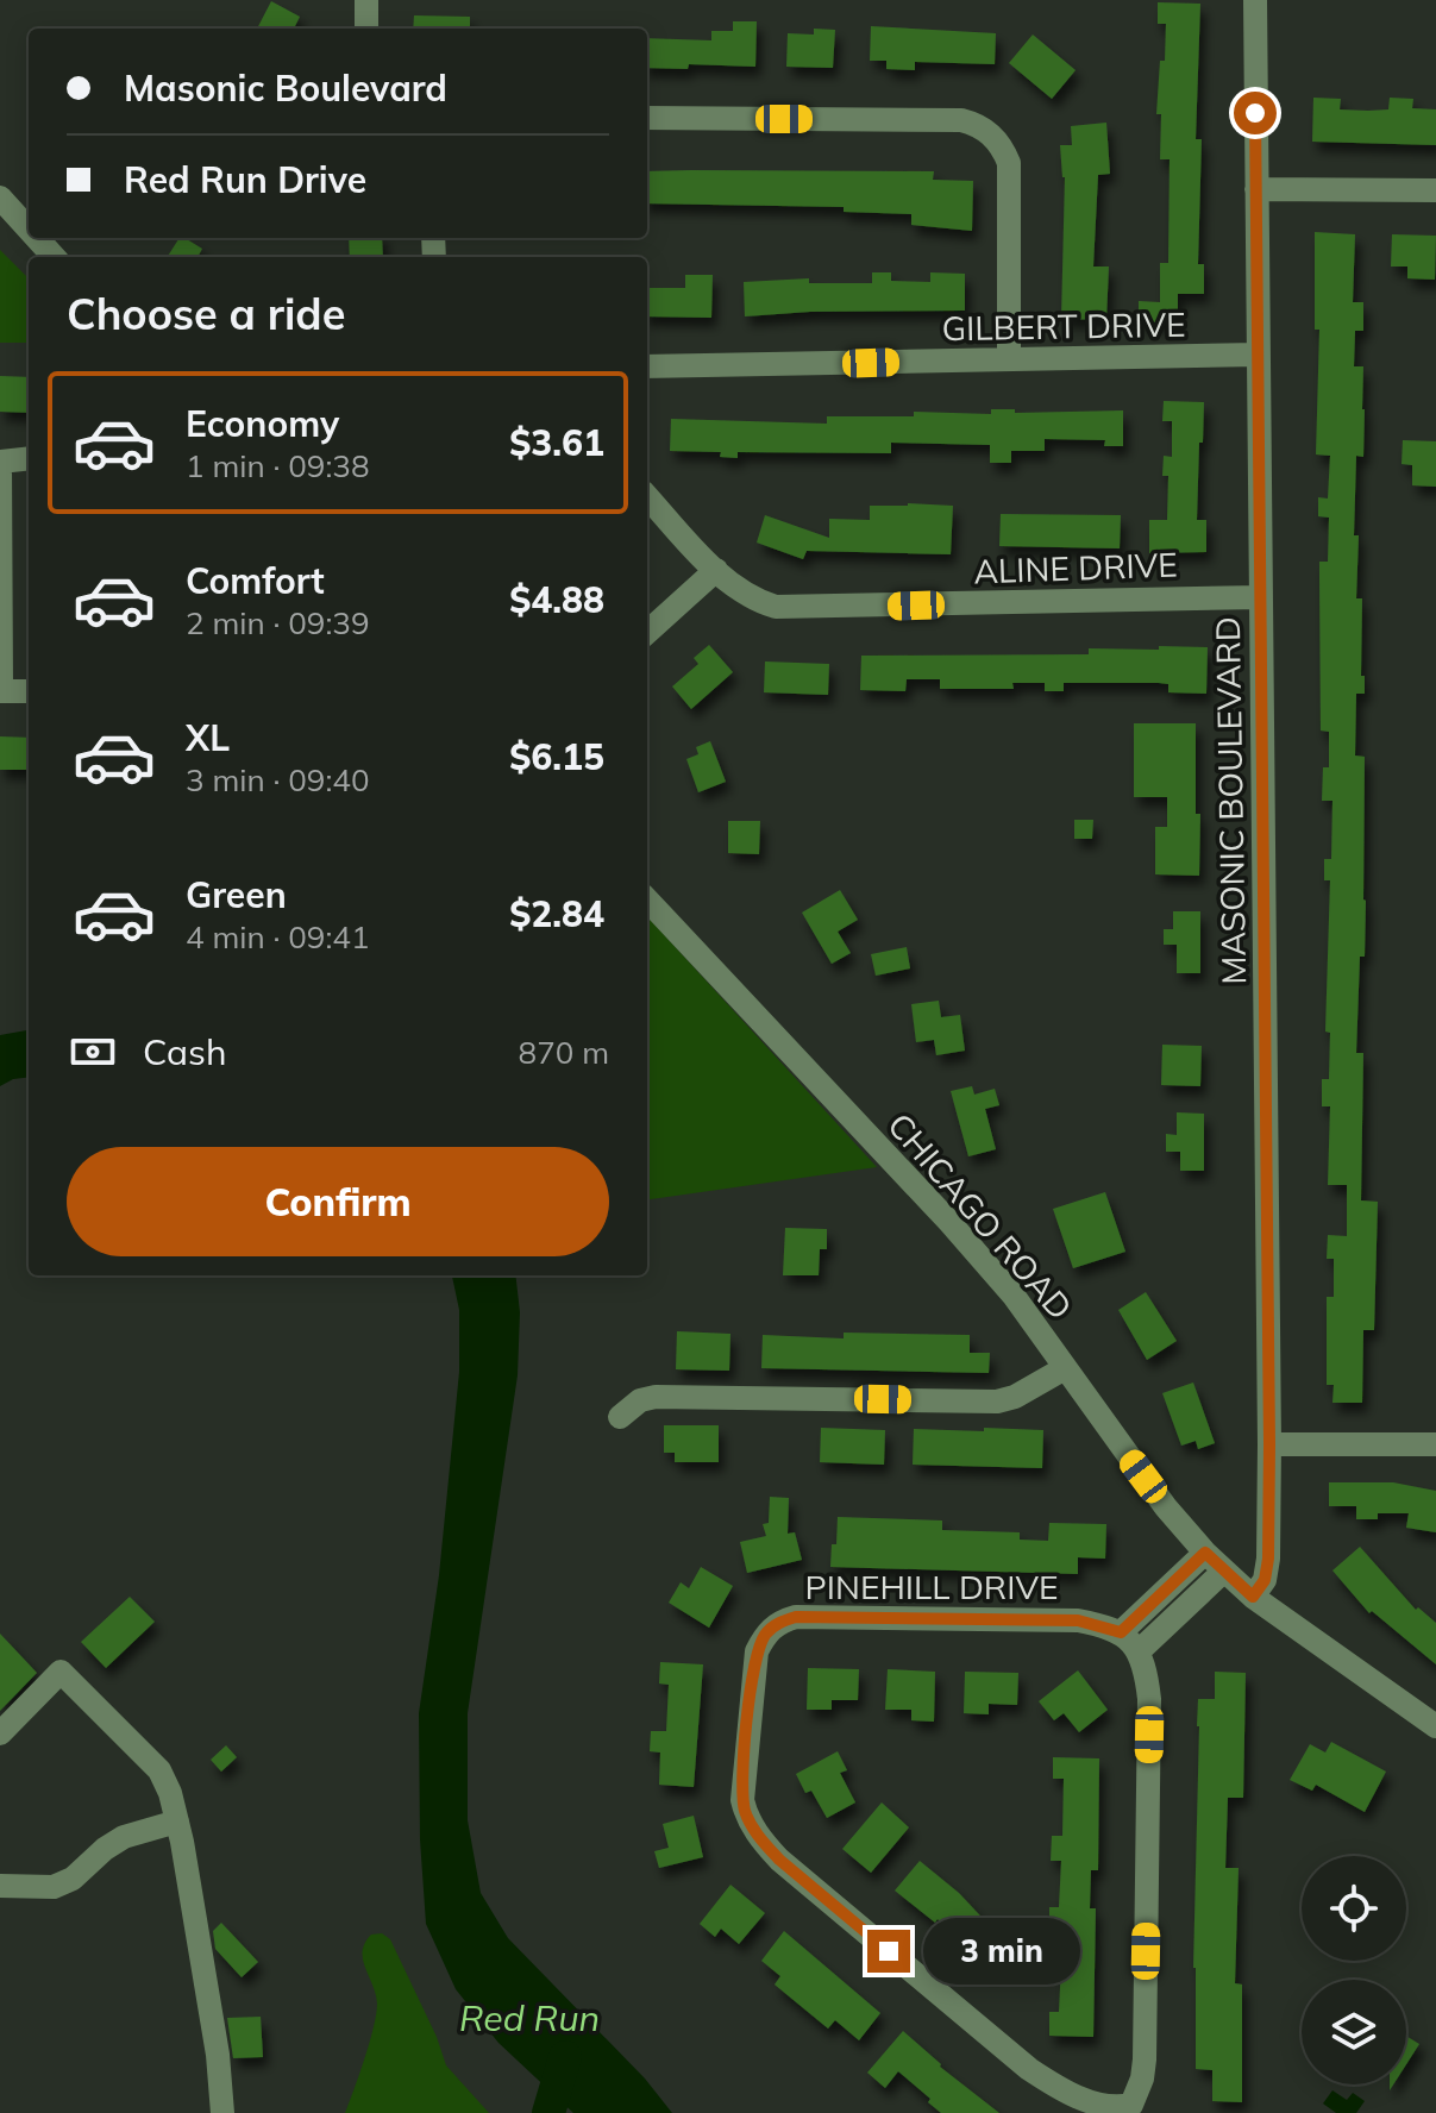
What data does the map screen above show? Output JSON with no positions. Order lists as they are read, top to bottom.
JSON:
{
  "streets": {
    "street": [
      "GILBERT DRIVE",
      "ALINE DRIVE",
      "MASONIC BOULEVARD",
      "CHICAGO ROAD",
      "PINEHILL DRIVE"
    ]
  },
  "crossings": [
    ["GILBERT DRIVE", "MASONIC BOULEVARD"],
    ["ALINE DRIVE", "MASONIC BOULEVARD"],
    ["MASONIC BOULEVARD", "CHICAGO ROAD"]
  ],
  "water": ["Red Run"],
  "page": {
    "banner": ["Masonic Boulevard", "Red Run Drive"],
    "heading": "Choose a ride",
    "list": [
      {
        "name": "Economy",
        "note": "1 min · 09:38",
        "value": "$3.61"
      },
      {
        "name": "Comfort",
        "note": "2 min · 09:39",
        "value": "$4.88"
      },
      {
        "name": "XL",
        "note": "3 min · 09:40",
        "value": "$6.15"
      },
      {
        "name": "Green",
        "note": "4 min · 09:41",
        "value": "$2.84"
      }
    ],
    "pay": ["Cash", "870 m"],
    "buttons": "Confirm",
    "bubble": "3 min"
  }
}
